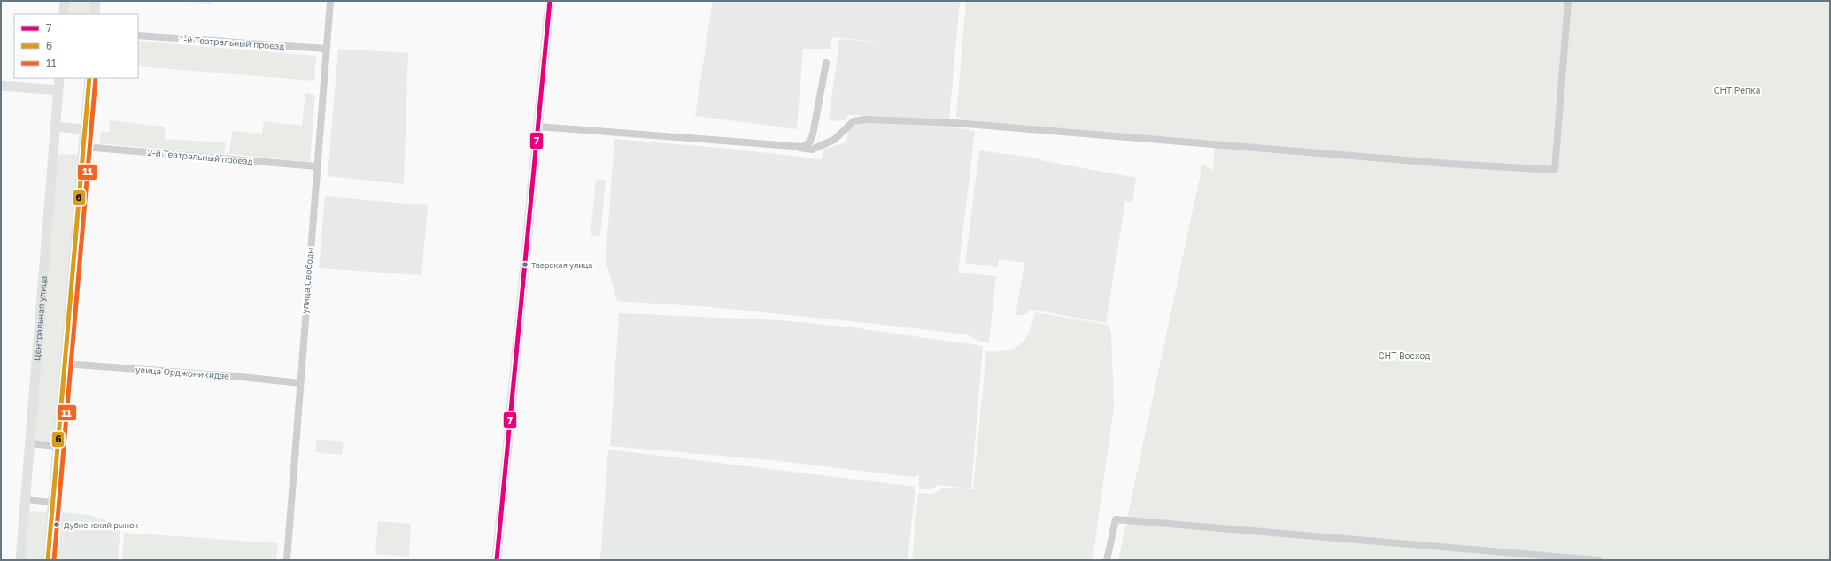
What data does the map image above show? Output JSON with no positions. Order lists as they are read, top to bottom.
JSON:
{
  "streets": {
    "street": [
      "1-й Театральный проезд",
      "2-й Театральный проезд",
      "улица Свободы",
      "Центральная улица",
      "улица Орджоникидзе"
    ]
  },
  "crossings": [
    ["1-й Театральный проезд", "улица Свободы"],
    ["2-й Театральный проезд", "улица Свободы"],
    ["улица Свободы", "улица Орджоникидзе"]
  ],
  "parks": ["СНТ Репка", "СНТ Восход"],
  "places": ["Тверская улица", "Дубненский рынок"],
  "lines": ["transit line 7", "transit line 6", "transit line 11"],
  "legend": ["7", "6", "11"]
}
